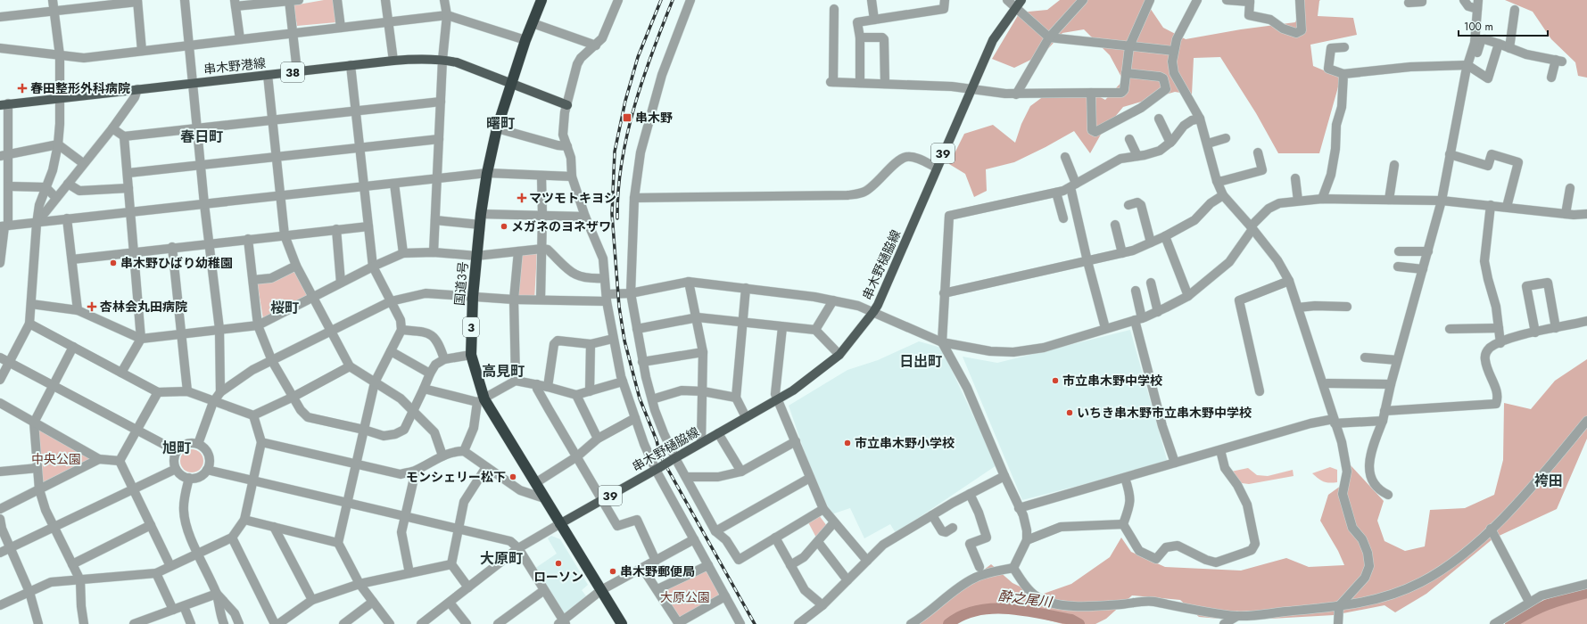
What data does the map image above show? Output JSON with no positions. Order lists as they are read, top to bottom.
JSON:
{
  "streets": {
    "highway": ["国道3号", "3"],
    "main road": [
      "串木野港線",
      "38",
      "39",
      "串木野樋脇線"
    ]
  },
  "crossings": [
    ["串木野港線", "国道3号"],
    ["串木野樋脇線", "国道3号"]
  ],
  "districts": [
    "曙町",
    "春日町",
    "桜町",
    "日出町",
    "高見町",
    "旭町",
    "袴田",
    "大原町"
  ],
  "water": ["酔之尾川"],
  "parks": ["中央公園", "大原公園"],
  "places": {
    "health": ["春田整形外科病院", "マツモトキヨシ", "杏林会丸田病院"],
    "transit": ["串木野"],
    "other": [
      "メガネのヨネザワ",
      "串木野ひばり幼稚園",
      "市立串木野中学校",
      "いちき串木野市立串木野中学校",
      "市立串木野小学校",
      "モンシェリー松下",
      "ローソン",
      "串木野郵便局"
    ]
  },
  "scale_bar": "100 m"
}
